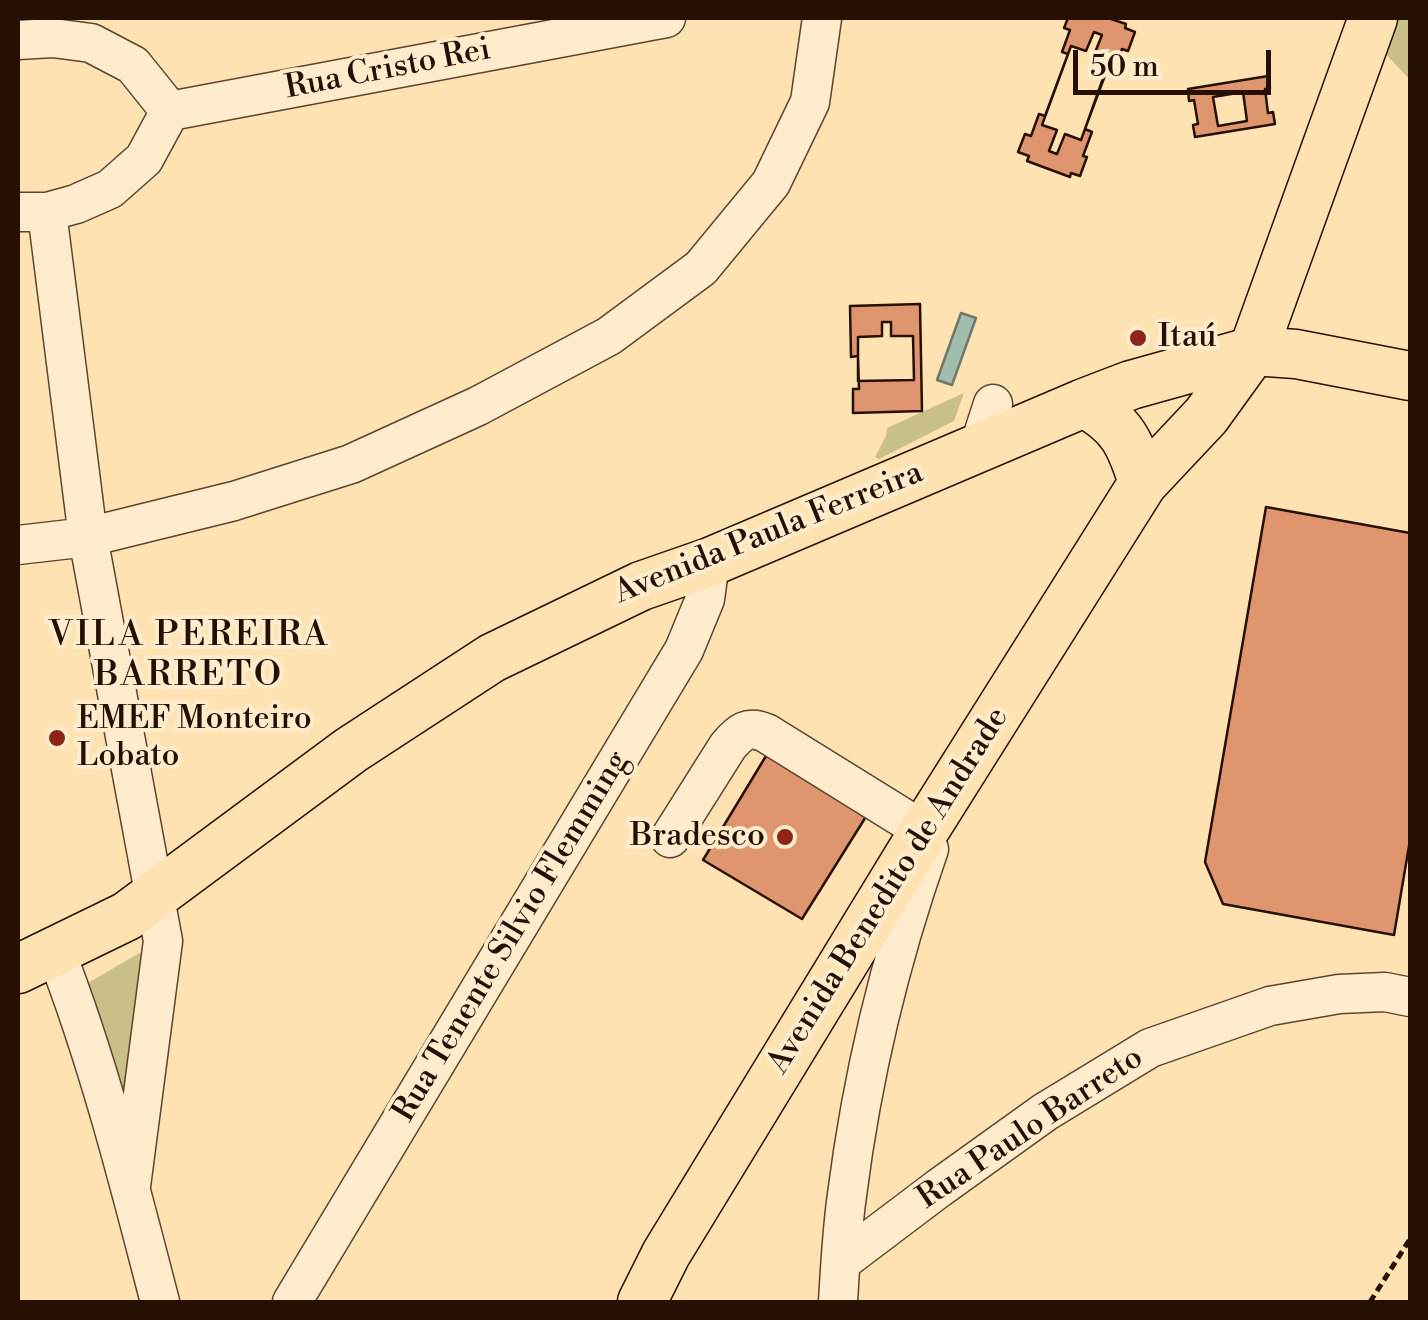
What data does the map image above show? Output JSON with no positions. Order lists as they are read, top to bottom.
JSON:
{
  "streets": {
    "main road": ["Avenida Paula Ferreira", "Avenida Benedito de Andrade"],
    "street": ["Rua Cristo Rei", "Rua Tenente Silvio Flemming", "Rua Paulo Barreto"]
  },
  "crossings": [
    ["Avenida Paula Ferreira", "Avenida Benedito de Andrade"],
    ["Avenida Paula Ferreira", "Rua Tenente Silvio Flemming"]
  ],
  "districts": ["VILA PEREIRA BARRETO"],
  "places": ["Itaú", "EMEF Monteiro Lobato", "Bradesco"],
  "scale_bar": "50 m"
}
